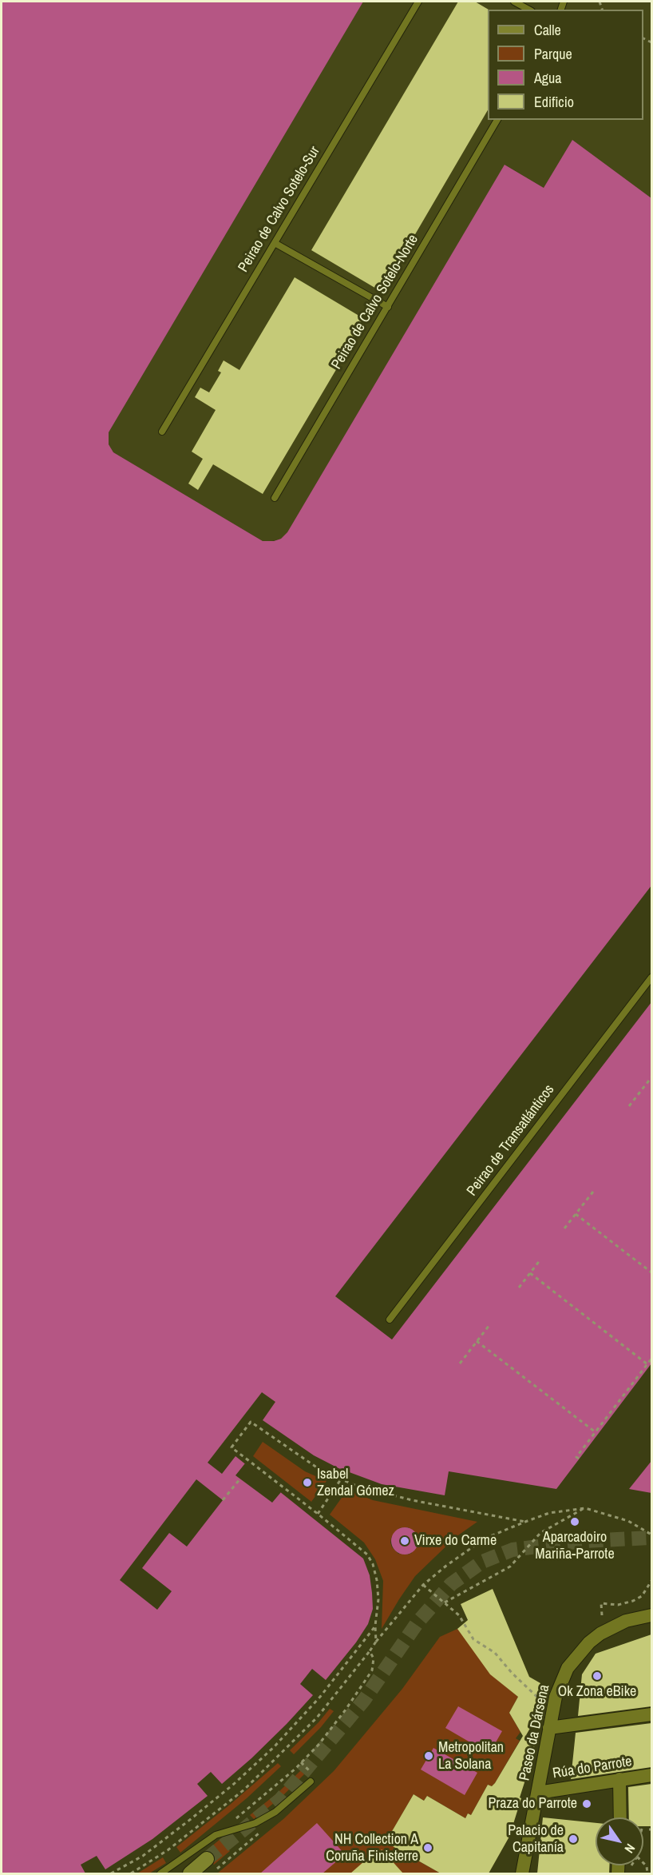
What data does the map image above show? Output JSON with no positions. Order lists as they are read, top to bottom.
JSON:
{
  "streets": {
    "street": ["Paseo da Dársena", "Rúa do Parrote"],
    "lane": ["Peirao de Calvo Sotelo-Sur", "Peirao de Calvo Sotelo-Norte", "Peirao de Transatlánticos"]
  },
  "crossings": [
    ["Paseo da Dársena", "Rúa do Parrote"]
  ],
  "places": [
    "Isabel Zendal Gómez",
    "Aparcadoiro Mariña-Parrote",
    "Virxe do Carme",
    "Ok Zona eBike",
    "Metropolitan La Solana",
    "Praza do Parrote",
    "Palacio de Capitanía",
    "NH Collection A Coruña Finisterre"
  ],
  "legend": [
    "Calle",
    "Parque",
    "Agua",
    "Edificio"
  ],
  "north": "bottom right"
}
